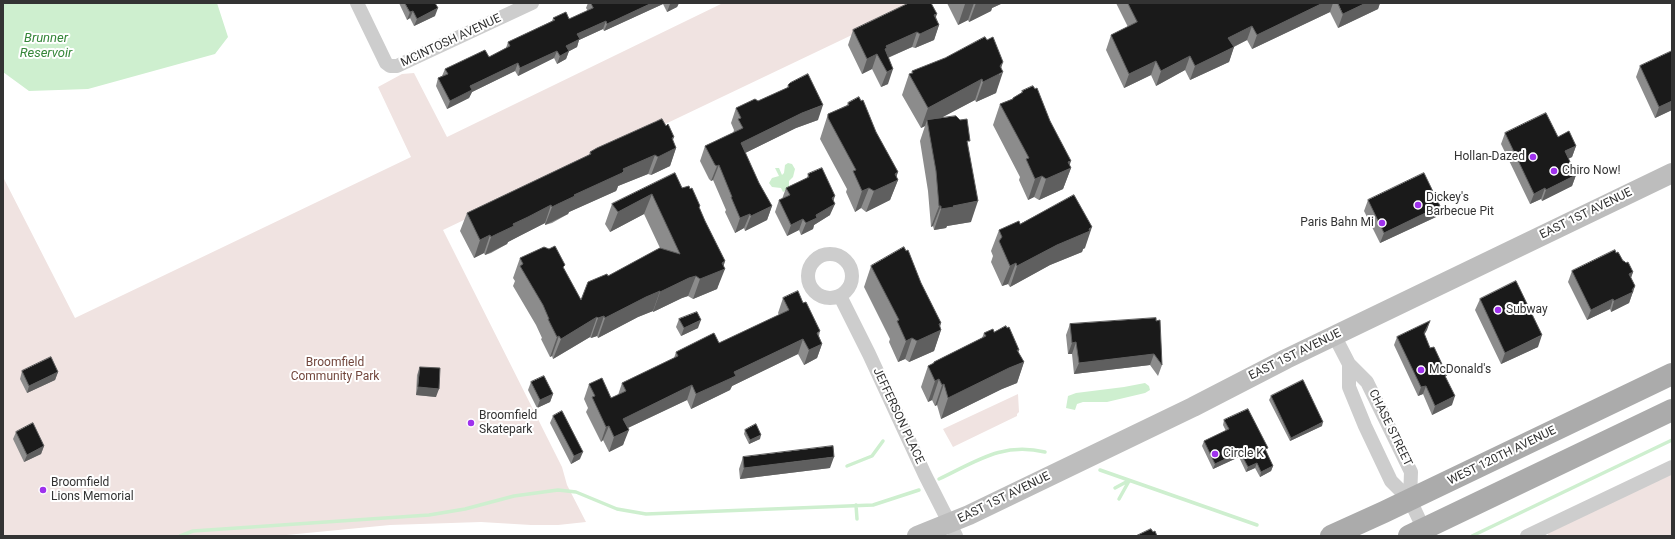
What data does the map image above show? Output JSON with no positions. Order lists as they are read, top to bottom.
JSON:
{
  "streets": {
    "main road": ["WEST 120TH AVENUE"],
    "street": [
      "MCINTOSH AVENUE",
      "EAST 1ST AVENUE",
      "JEFFERSON PLACE",
      "CHASE STREET"
    ]
  },
  "crossings": [
    ["EAST 1ST AVENUE", "JEFFERSON PLACE"],
    ["EAST 1ST AVENUE", "CHASE STREET"],
    ["CHASE STREET", "WEST 120TH AVENUE"]
  ],
  "water": ["Brunner Reservoir"],
  "parks": ["Broomfield Community Park"],
  "places": [
    "Hollan-Dazed",
    "Chiro Now!",
    "Dickey's Barbecue Pit",
    "Paris Bahn Mi",
    "Subway",
    "McDonald's",
    "Broomfield Skatepark",
    "Circle K",
    "Broomfield Lions Memorial"
  ]
}
